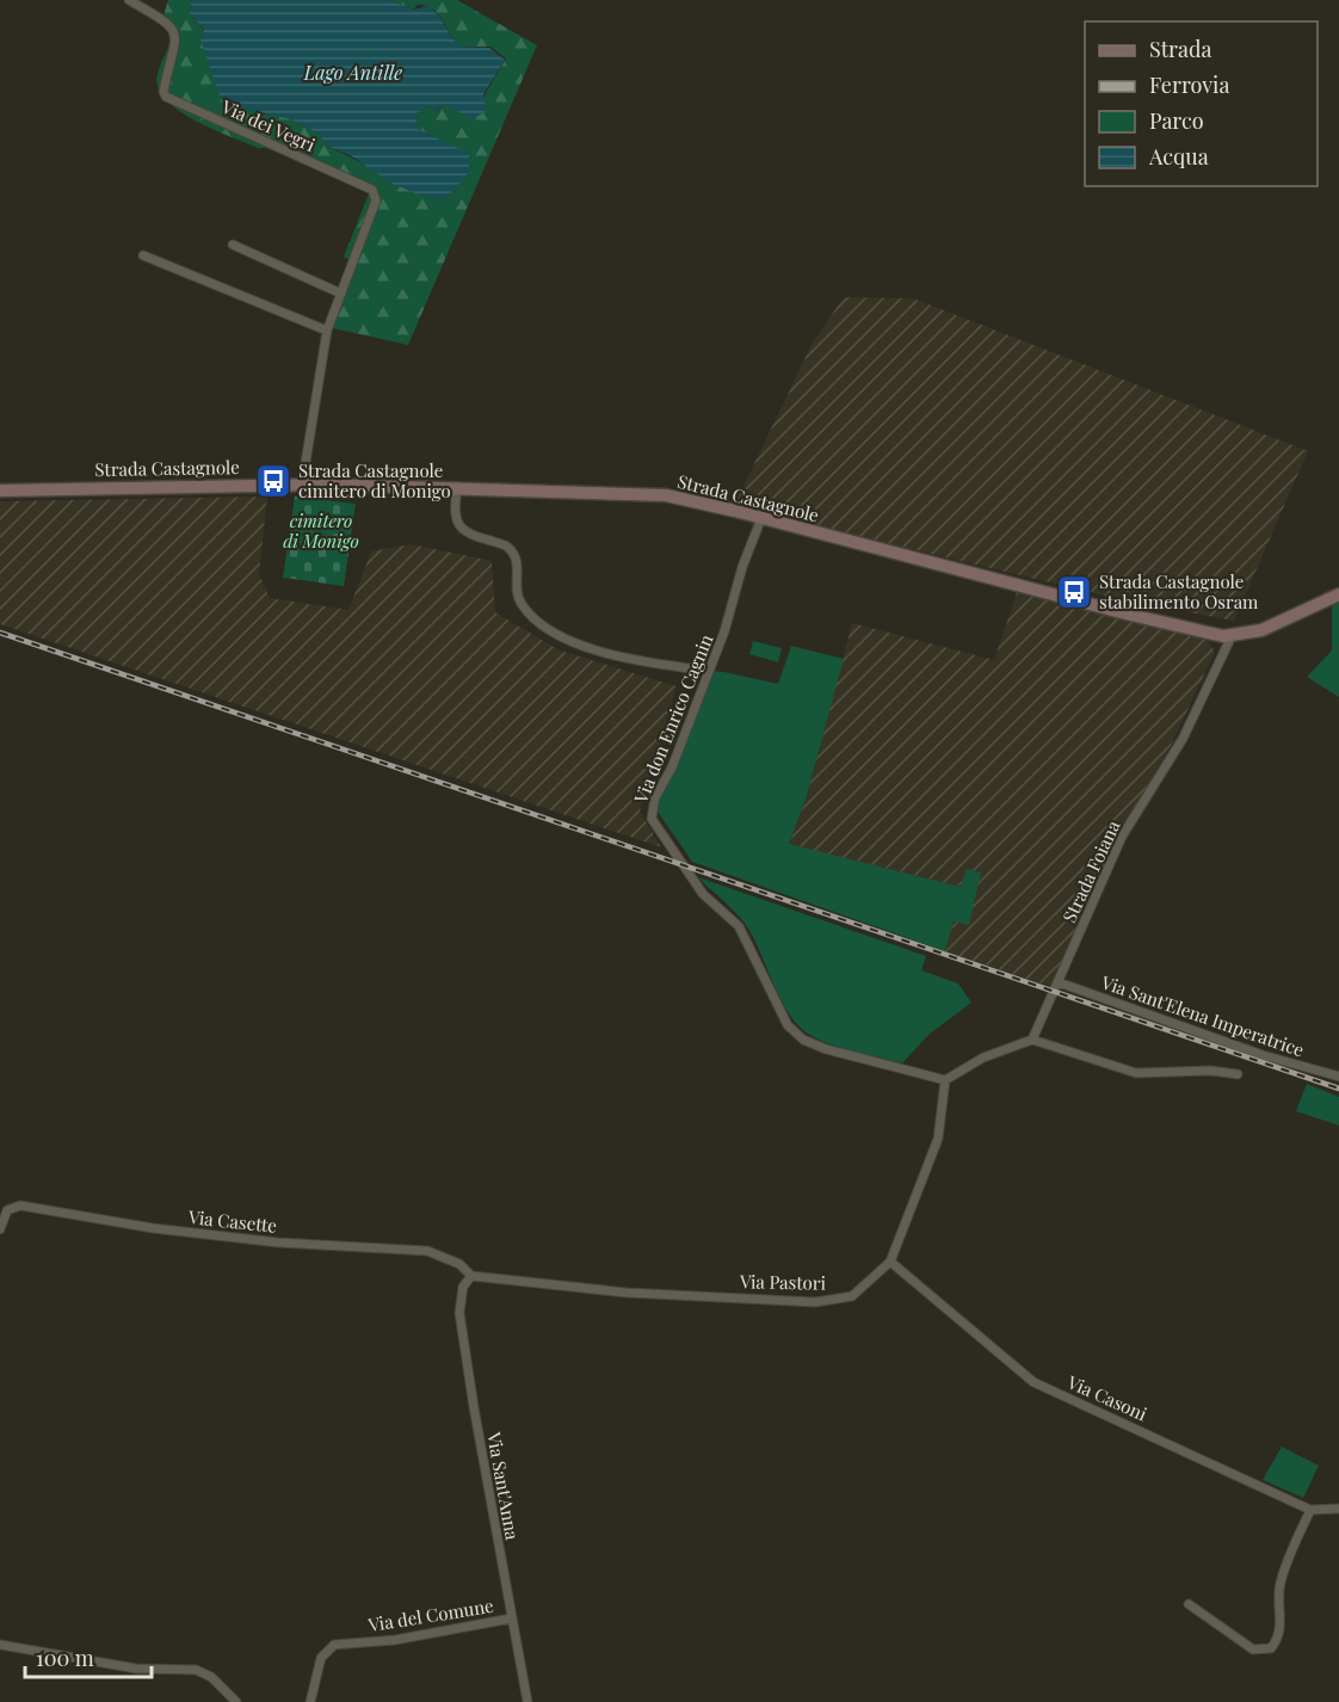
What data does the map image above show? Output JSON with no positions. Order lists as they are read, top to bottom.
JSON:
{
  "streets": {
    "main road": ["Strada Castagnole"],
    "street": [
      "Via dei Vegri",
      "Via don Enrico Cagnin",
      "Strada Foiana",
      "Via Sant'Elena Imperatrice",
      "Via Casette",
      "Via Pastori",
      "Via Casoni",
      "Via Sant'Anna",
      "Via del Comune"
    ]
  },
  "crossings": [
    ["Via dei Vegri", "Strada Castagnole"],
    ["Strada Castagnole", "Via don Enrico Cagnin"],
    ["Strada Castagnole", "Strada Foiana"],
    ["Via don Enrico Cagnin", "Via Pastori"],
    ["Strada Foiana", "Via Sant'Elena Imperatrice"],
    ["Via Casette", "Via Pastori"],
    ["Via Casette", "Via Sant'Anna"],
    ["Via Pastori", "Via Casoni"],
    ["Via Pastori", "Via Sant'Anna"],
    ["Via Sant'Anna", "Via del Comune"]
  ],
  "water": ["Lago Antille"],
  "parks": ["cimitero di Monigo"],
  "places": {
    "bus stop": ["Strada Castagnole cimitero di Monigo", "Strada Castagnole stabilimento Osram"]
  },
  "legend": [
    "Strada",
    "Ferrovia",
    "Parco",
    "Acqua"
  ],
  "scale_bar": "100 m"
}
